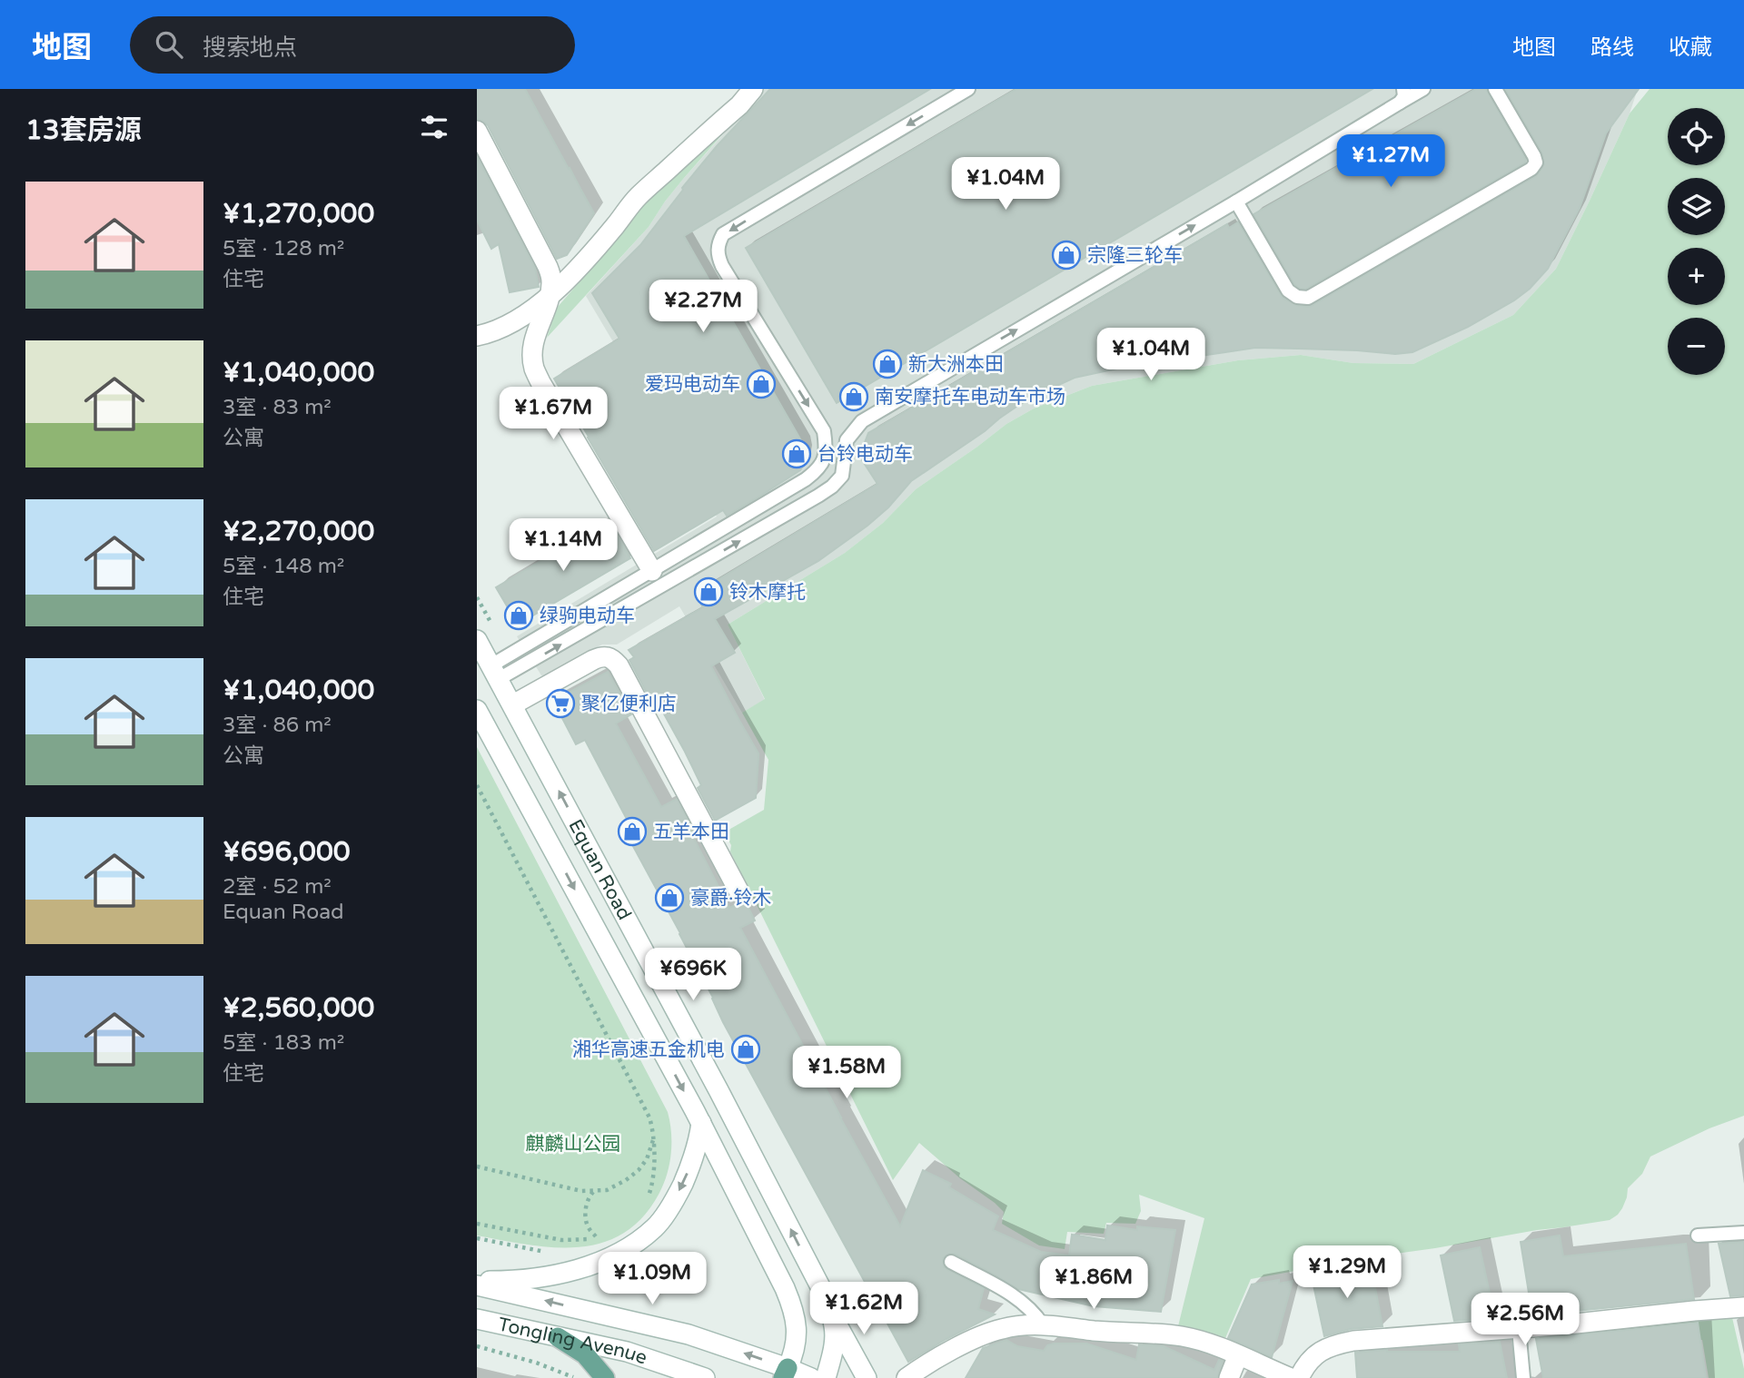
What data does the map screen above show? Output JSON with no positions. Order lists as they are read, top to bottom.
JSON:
{
  "streets": {
    "main road": ["Equan Road", "Tongling Avenue"]
  },
  "crossings": [
    ["Equan Road", "Tongling Avenue"]
  ],
  "parks": ["麒麟山公园"],
  "places": {
    "shop": [
      "宗隆三轮车",
      "新大洲本田",
      "爱玛电动车",
      "南安摩托车电动车市场",
      "台铃电动车",
      "铃木摩托",
      "绿驹电动车",
      "五羊本田",
      "豪爵·铃木",
      "湘华高速五金机电"
    ],
    "supermarket": ["聚亿便利店"]
  },
  "page": {
    "header": "地图",
    "search": "搜索地点",
    "nav": ["地图", "路线", "收藏"],
    "heading": "13套房源",
    "map_buttons": ["+", "−"],
    "price": [
      "¥1.27M",
      "¥1.04M",
      "¥2.27M",
      "¥1.04M",
      "¥1.67M",
      "¥1.14M",
      "¥696K",
      "¥1.58M",
      "¥1.29M",
      "¥1.09M",
      "¥1.86M",
      "¥1.62M",
      "¥2.56M"
    ],
    "list": [
      {
        "name": "¥1,270,000",
        "note": "5室 · 128 m² · 住宅"
      },
      {
        "name": "¥1,040,000",
        "note": "3室 · 83 m² · 公寓"
      },
      {
        "name": "¥2,270,000",
        "note": "5室 · 148 m² · 住宅"
      },
      {
        "name": "¥1,040,000",
        "note": "3室 · 86 m² · 公寓"
      },
      {
        "name": "¥696,000",
        "note": "2室 · 52 m² · Equan Road"
      },
      {
        "name": "¥2,560,000",
        "note": "5室 · 183 m² · 住宅"
      }
    ]
  }
}
